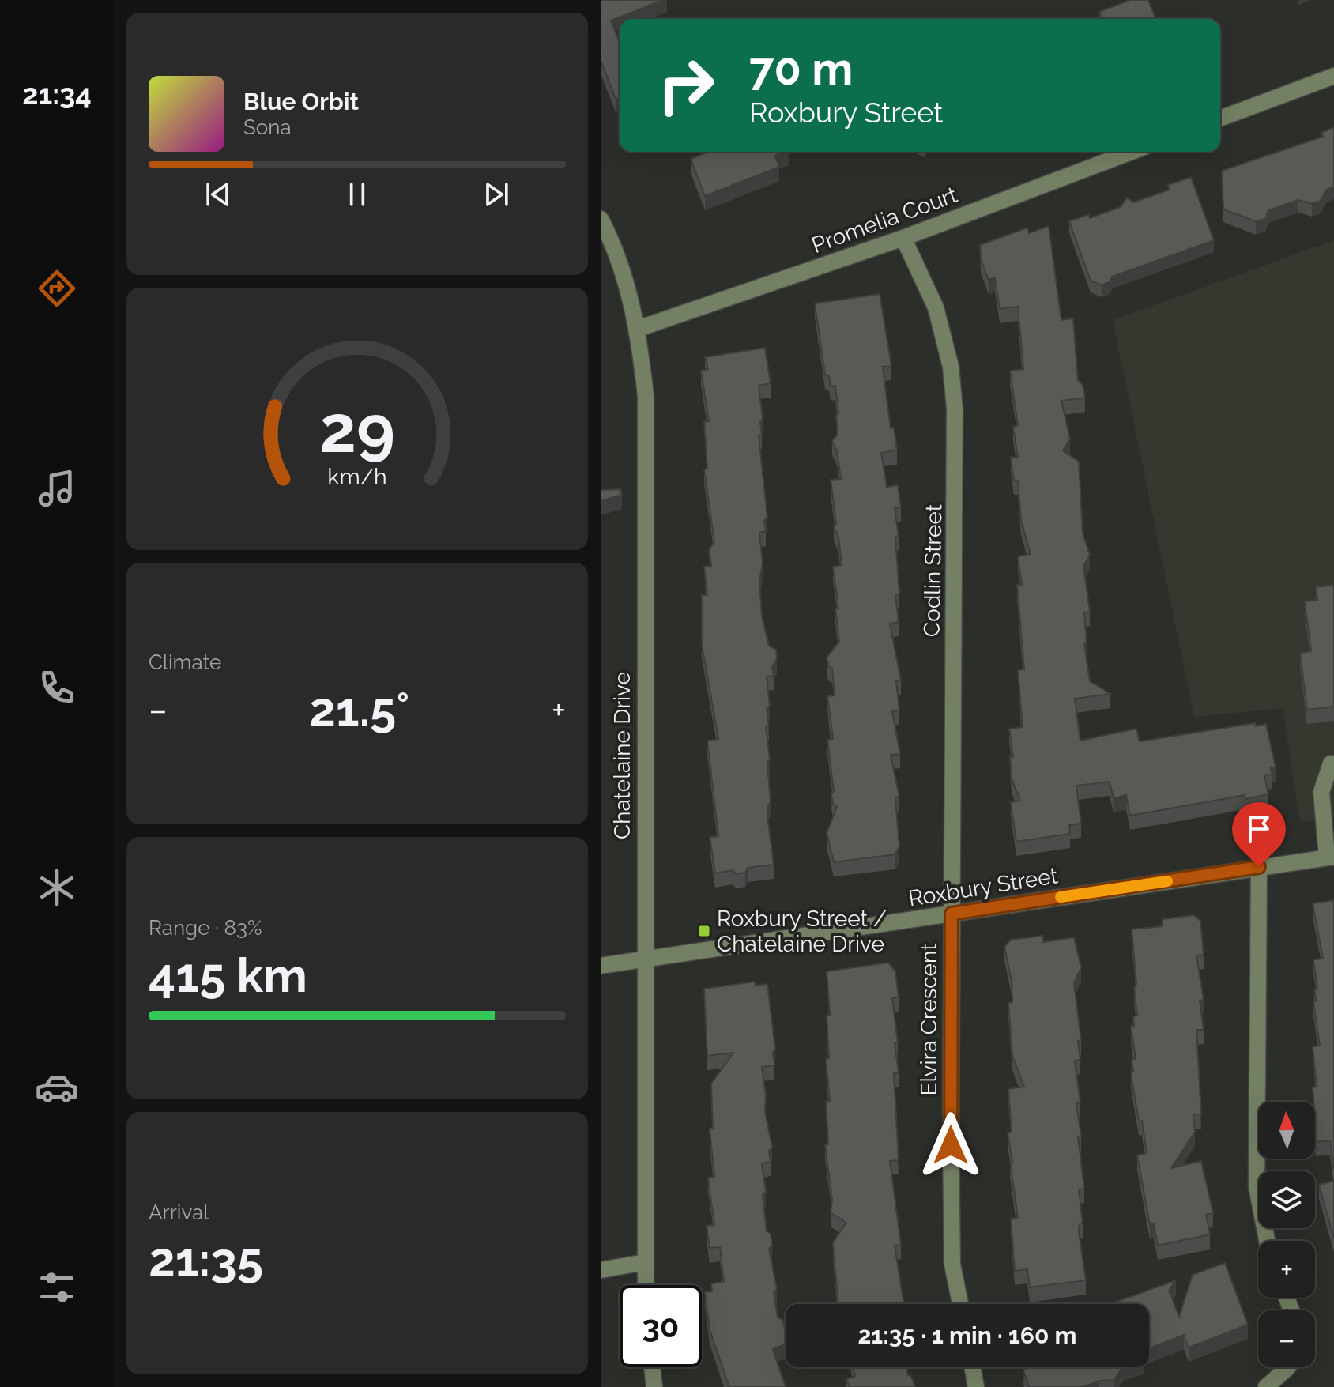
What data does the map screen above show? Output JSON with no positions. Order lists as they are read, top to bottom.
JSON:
{
  "streets": {
    "street": [
      "Promelia Court",
      "Codlin Street",
      "Chatelaine Drive",
      "Roxbury Street",
      "Elvira Crescent"
    ]
  },
  "crossings": [
    ["Promelia Court", "Codlin Street"],
    ["Promelia Court", "Chatelaine Drive"],
    ["Codlin Street", "Roxbury Street"],
    ["Codlin Street", "Elvira Crescent"],
    ["Chatelaine Drive", "Roxbury Street"],
    ["Roxbury Street", "Elvira Crescent"]
  ],
  "places": {
    "transit": ["Roxbury Street / Chatelaine Drive"]
  },
  "north": "top",
  "page": {
    "tabs": "21:34",
    "turn": ["70 m", "Roxbury Street"],
    "song": ["Blue Orbit", "Sona"],
    "tile": [
      "Climate",
      ["Range · 83%", "415 km"],
      ["Arrival", "21:35"]
    ],
    "heat": ["−", "21.5°", "+"],
    "map_buttons": ["+", "−"],
    "limit": "30",
    "trip": "21:35 · 1 min · 160 m",
    "gauge": ["29", "km/h"]
  }
}
